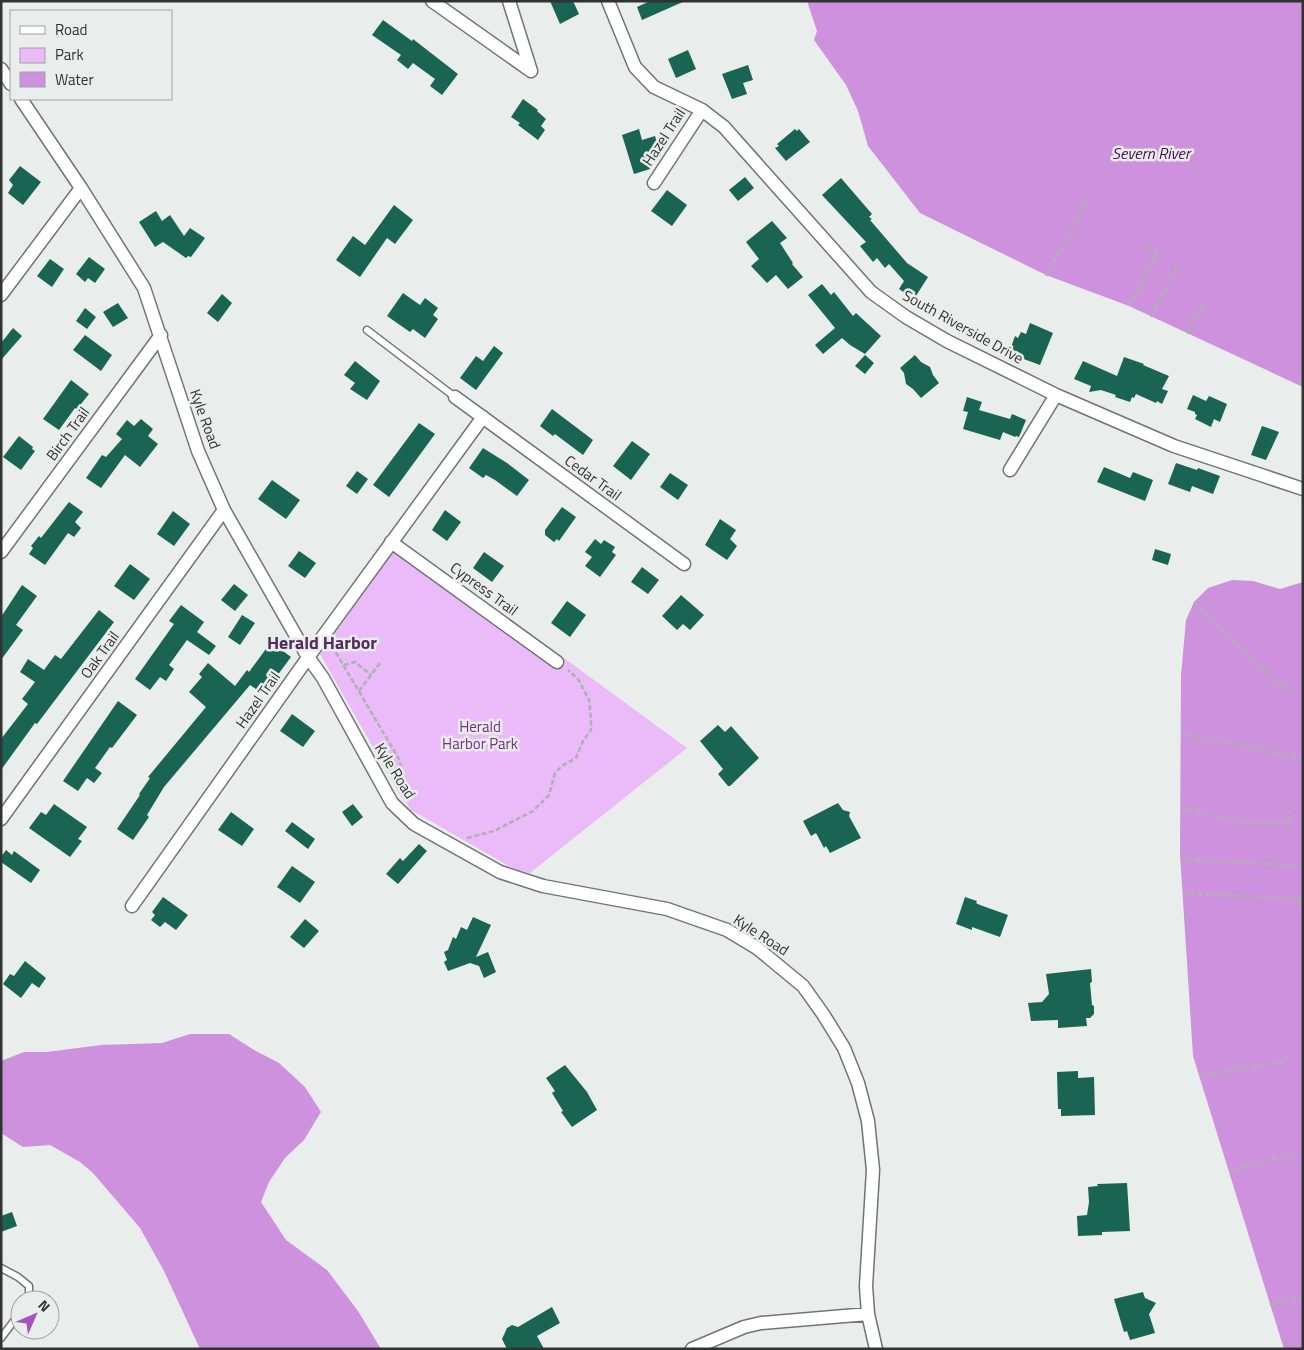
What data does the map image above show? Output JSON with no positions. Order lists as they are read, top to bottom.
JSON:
{
  "streets": {
    "street": [
      "Hazel Trail",
      "South Riverside Drive",
      "Kyle Road",
      "Birch Trail",
      "Cedar Trail",
      "Cypress Trail",
      "Oak Trail"
    ]
  },
  "crossings": [
    ["Hazel Trail", "South Riverside Drive"],
    ["Hazel Trail", "Kyle Road"],
    ["Hazel Trail", "Cedar Trail"],
    ["Hazel Trail", "Cypress Trail"],
    ["Kyle Road", "Birch Trail"],
    ["Kyle Road", "Oak Trail"]
  ],
  "districts": ["Herald Harbor"],
  "water": ["Severn River"],
  "parks": ["Herald Harbor Park"],
  "legend": ["Road", "Park", "Water"],
  "north": "top right"
}
